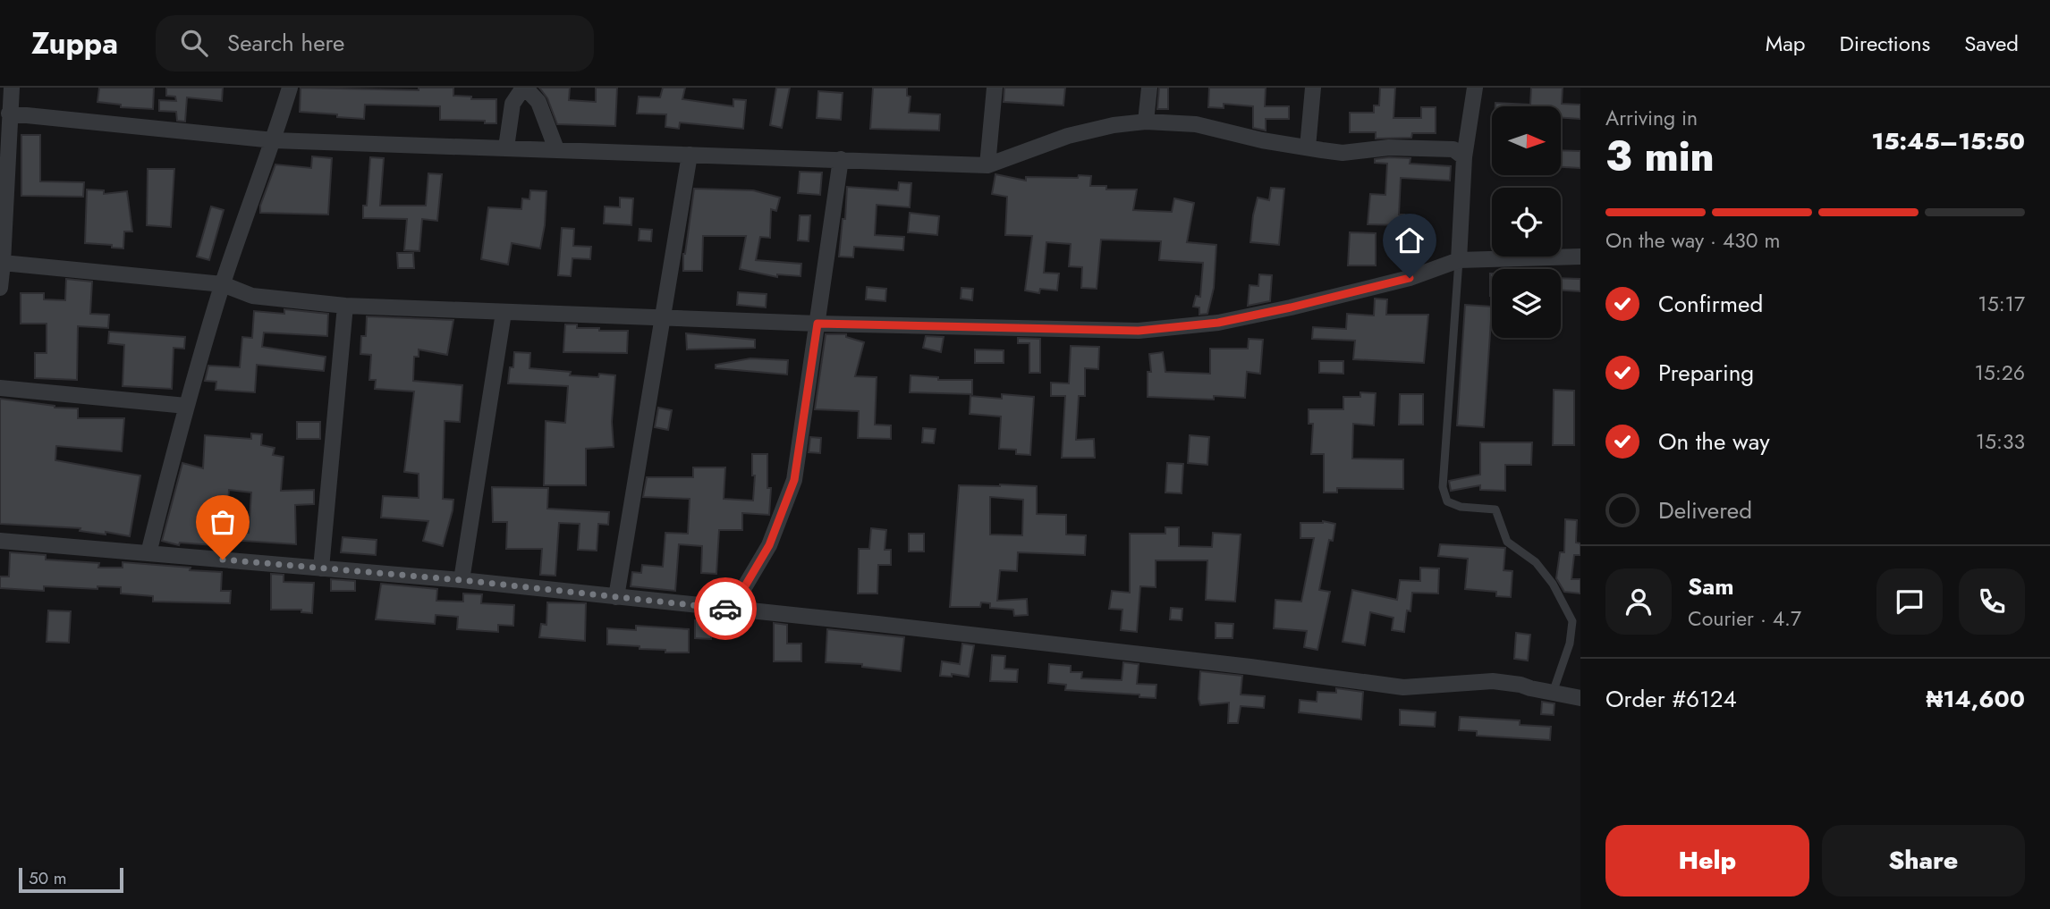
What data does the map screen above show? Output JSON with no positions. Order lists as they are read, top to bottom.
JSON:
{
  "scale_bar": "50 m",
  "north": "right",
  "page": {
    "header": "Zuppa",
    "search": "Search here",
    "nav": ["Map", "Directions", "Saved"],
    "heading": ["3 min", "Arriving in", "15:45–15:50"],
    "panel": [
      "Sam",
      "Courier · 4.7",
      "Order #6124",
      "₦14,600"
    ],
    "bar": "On the way · 430 m",
    "list": [
      ["Confirmed", "15:17"],
      ["Preparing", "15:26"],
      ["On the way", "15:33"],
      "Delivered"
    ],
    "buttons": ["Help", "Share"],
    "scale": "50 m"
  }
}
